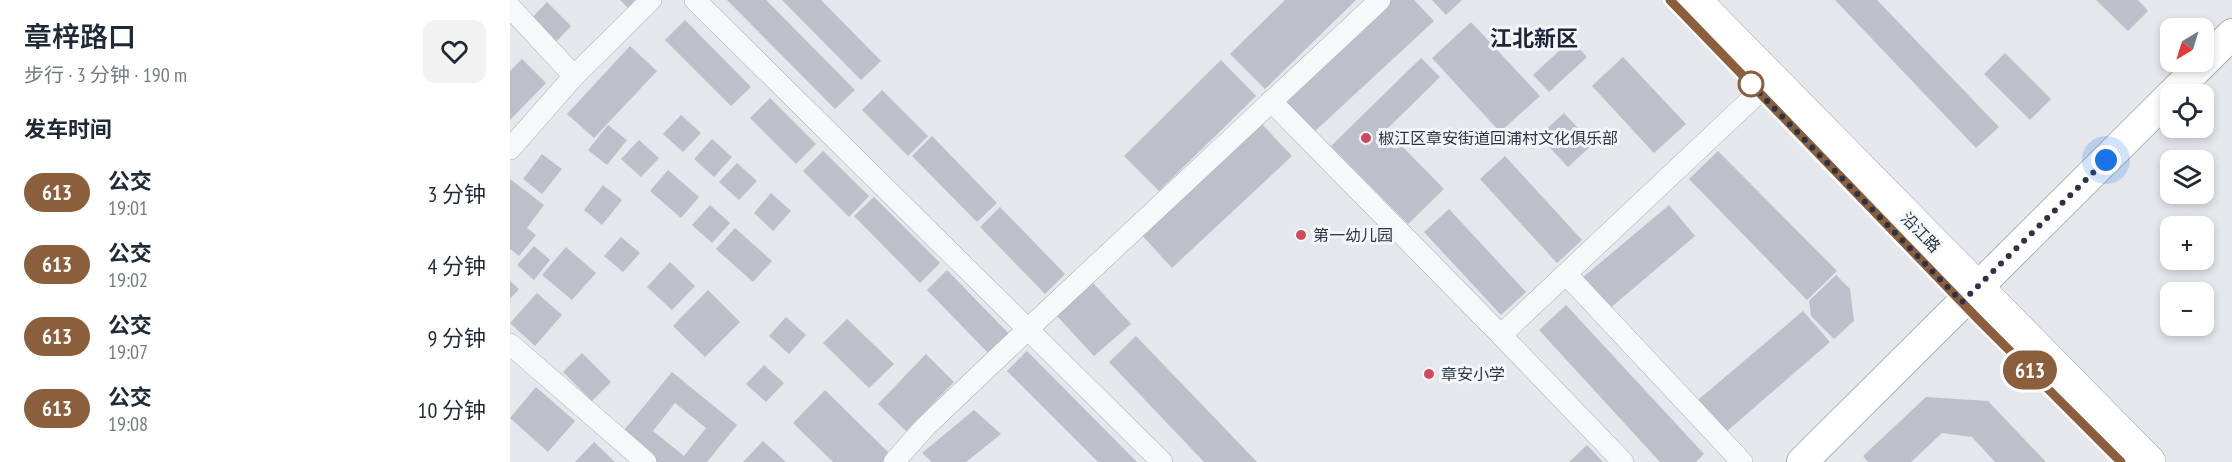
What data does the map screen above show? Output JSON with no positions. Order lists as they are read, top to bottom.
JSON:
{
  "streets": {
    "main road": ["沿江路"]
  },
  "districts": ["江北新区"],
  "places": ["椒江区章安街道回浦村文化俱乐部", "第一幼儿园", "章安小学"],
  "lines": ["bus line 613"],
  "north": "bottom left",
  "page": {
    "heading": [
      ["章梓路口", "步行 · 3 分钟 · 190 m"],
      "发车时间"
    ],
    "on_map": "613",
    "map_buttons": ["+", "−"],
    "list": [
      {
        "mark": "613",
        "name": "公交",
        "note": "19:01",
        "value": "3 分钟"
      },
      {
        "mark": "613",
        "name": "公交",
        "note": "19:02",
        "value": "4 分钟"
      },
      {
        "mark": "613",
        "name": "公交",
        "note": "19:07",
        "value": "9 分钟"
      },
      {
        "mark": "613",
        "name": "公交",
        "note": "19:08",
        "value": "10 分钟"
      }
    ]
  }
}
